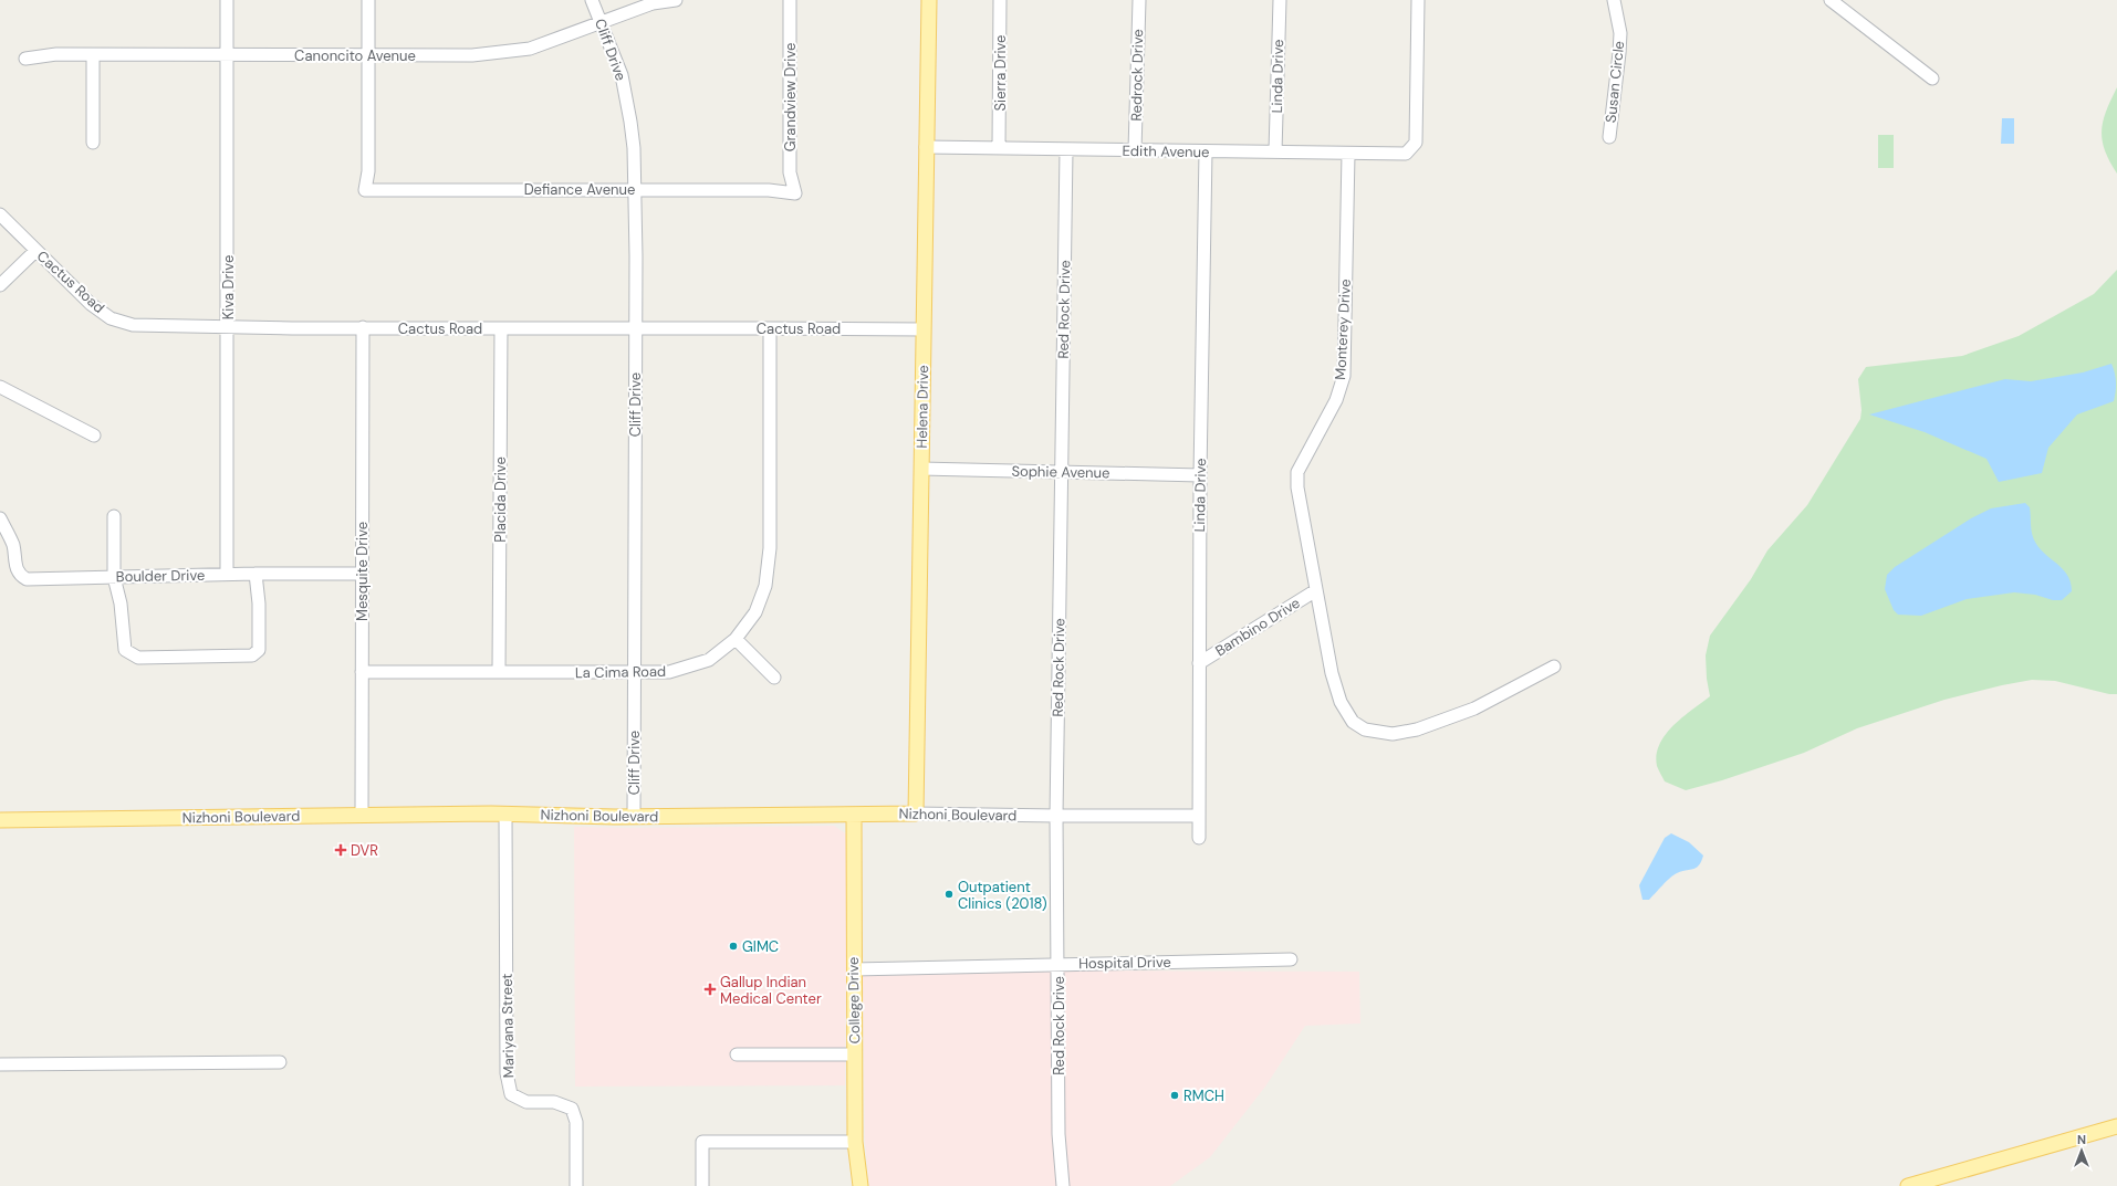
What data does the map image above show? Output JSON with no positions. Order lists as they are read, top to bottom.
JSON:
{
  "streets": {
    "main road": ["Helena Drive", "Nizhoni Boulevard", "College Drive"],
    "street": [
      "Cliff Drive",
      "Canoncito Avenue",
      "Sierra Drive",
      "Redrock Drive",
      "Linda Drive",
      "Susan Circle",
      "Grandview Drive",
      "Edith Avenue",
      "Defiance Avenue",
      "Cactus Road",
      "Kiva Drive",
      "Red Rock Drive",
      "Monterey Drive",
      "Sophie Avenue",
      "Placida Drive",
      "Mesquite Drive",
      "Boulder Drive",
      "Bambino Drive",
      "La Cima Road",
      "Hospital Drive",
      "Mariyana Street"
    ]
  },
  "crossings": [
    ["Cliff Drive", "Canoncito Avenue"],
    ["Cliff Drive", "Defiance Avenue"],
    ["Cliff Drive", "Cactus Road"],
    ["Cliff Drive", "La Cima Road"],
    ["Cliff Drive", "Nizhoni Boulevard"],
    ["Canoncito Avenue", "Defiance Avenue"],
    ["Canoncito Avenue", "Kiva Drive"],
    ["Sierra Drive", "Edith Avenue"],
    ["Redrock Drive", "Edith Avenue"],
    ["Linda Drive", "Edith Avenue"],
    ["Linda Drive", "Sophie Avenue"],
    ["Linda Drive", "Bambino Drive"],
    ["Linda Drive", "Nizhoni Boulevard"],
    ["Grandview Drive", "Defiance Avenue"],
    ["Edith Avenue", "Red Rock Drive"],
    ["Edith Avenue", "Monterey Drive"],
    ["Edith Avenue", "Helena Drive"],
    ["Cactus Road", "Kiva Drive"],
    ["Cactus Road", "Helena Drive"],
    ["Cactus Road", "Placida Drive"],
    ["Cactus Road", "Mesquite Drive"],
    ["Cactus Road", "La Cima Road"],
    ["Kiva Drive", "Boulder Drive"],
    ["Red Rock Drive", "Sophie Avenue"],
    ["Red Rock Drive", "Nizhoni Boulevard"],
    ["Red Rock Drive", "Hospital Drive"],
    ["Monterey Drive", "Bambino Drive"],
    ["Helena Drive", "Sophie Avenue"],
    ["Helena Drive", "Nizhoni Boulevard"],
    ["Placida Drive", "La Cima Road"],
    ["Mesquite Drive", "Boulder Drive"],
    ["Mesquite Drive", "La Cima Road"],
    ["Mesquite Drive", "Nizhoni Boulevard"],
    ["Nizhoni Boulevard", "College Drive"],
    ["Nizhoni Boulevard", "Mariyana Street"],
    ["Hospital Drive", "College Drive"]
  ],
  "places": {
    "health": ["DVR", "Gallup Indian Medical Center"],
    "other": ["Outpatient Clinics (2018)", "GIMC", "RMCH"]
  },
  "north": "top"
}
